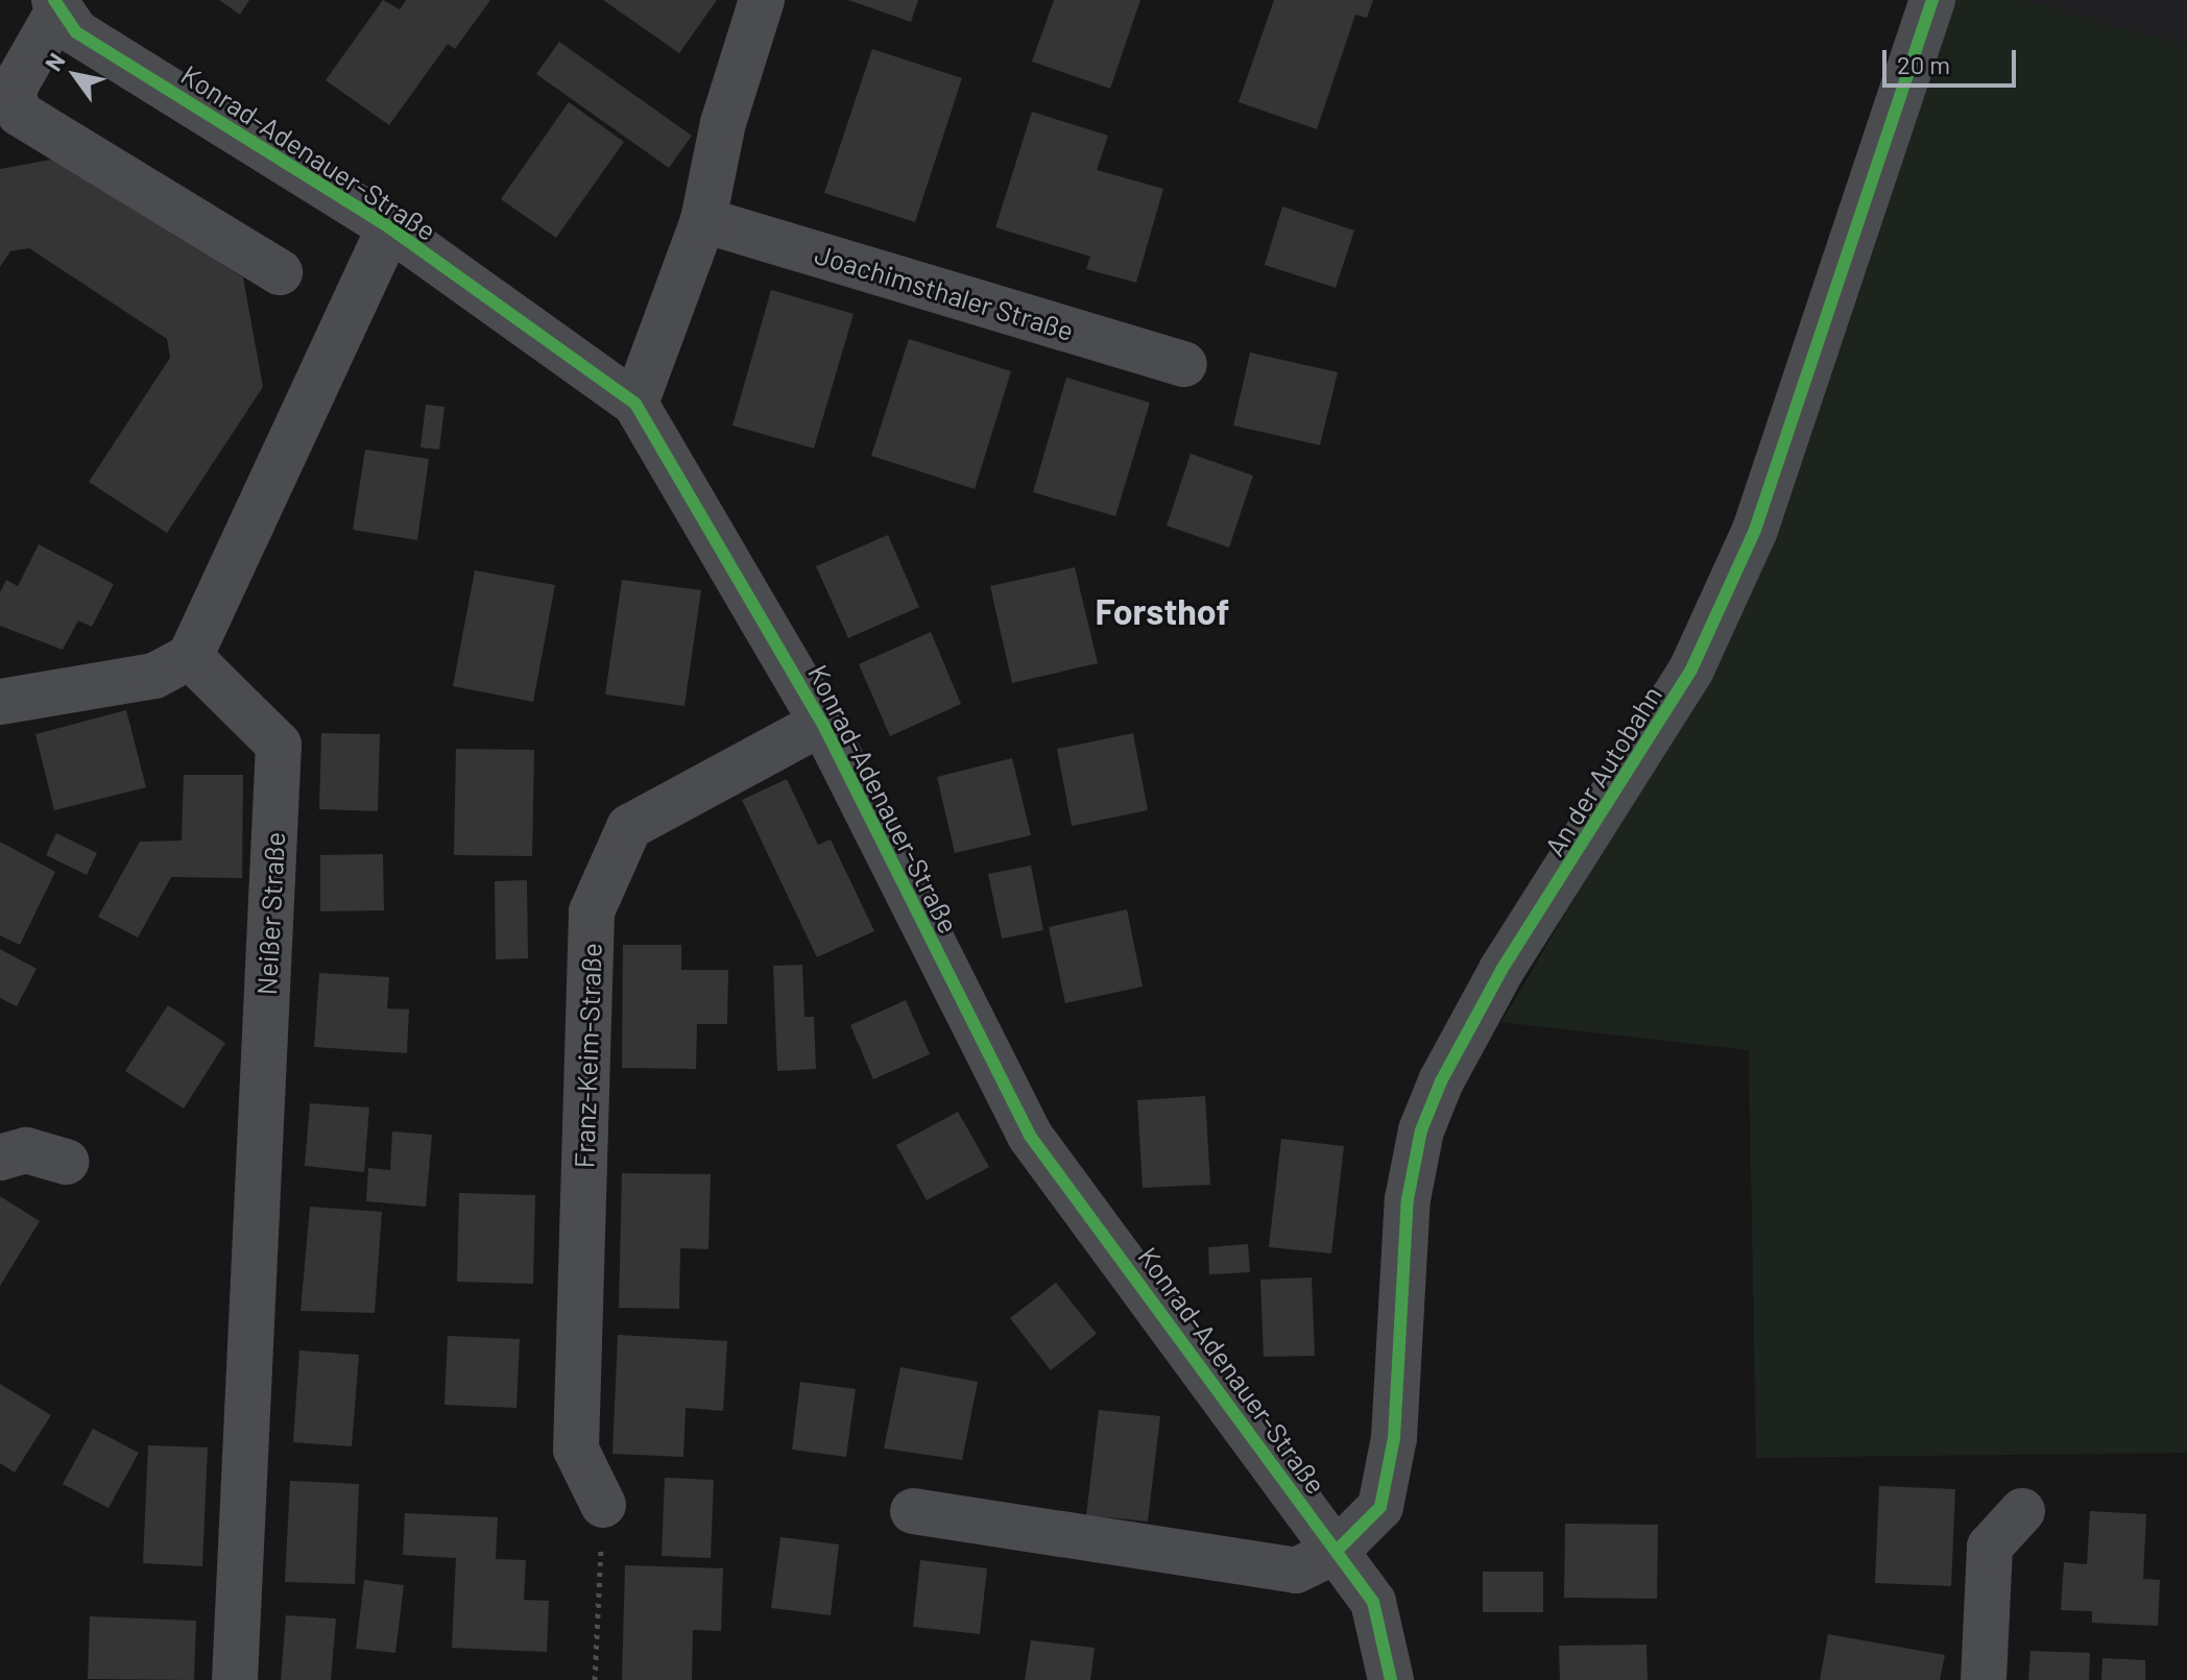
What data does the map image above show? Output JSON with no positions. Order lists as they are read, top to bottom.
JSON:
{
  "streets": {
    "street": [
      "Konrad-Adenauer-Straße",
      "Joachimsthaler Straße",
      "An der Autobahn",
      "Neißer Straße",
      "Franz-Keim-Straße"
    ]
  },
  "crossings": [
    ["Konrad-Adenauer-Straße", "An der Autobahn"],
    ["Konrad-Adenauer-Straße", "Franz-Keim-Straße"]
  ],
  "districts": ["Forsthof"],
  "scale_bar": "20 m",
  "north": "top left"
}
